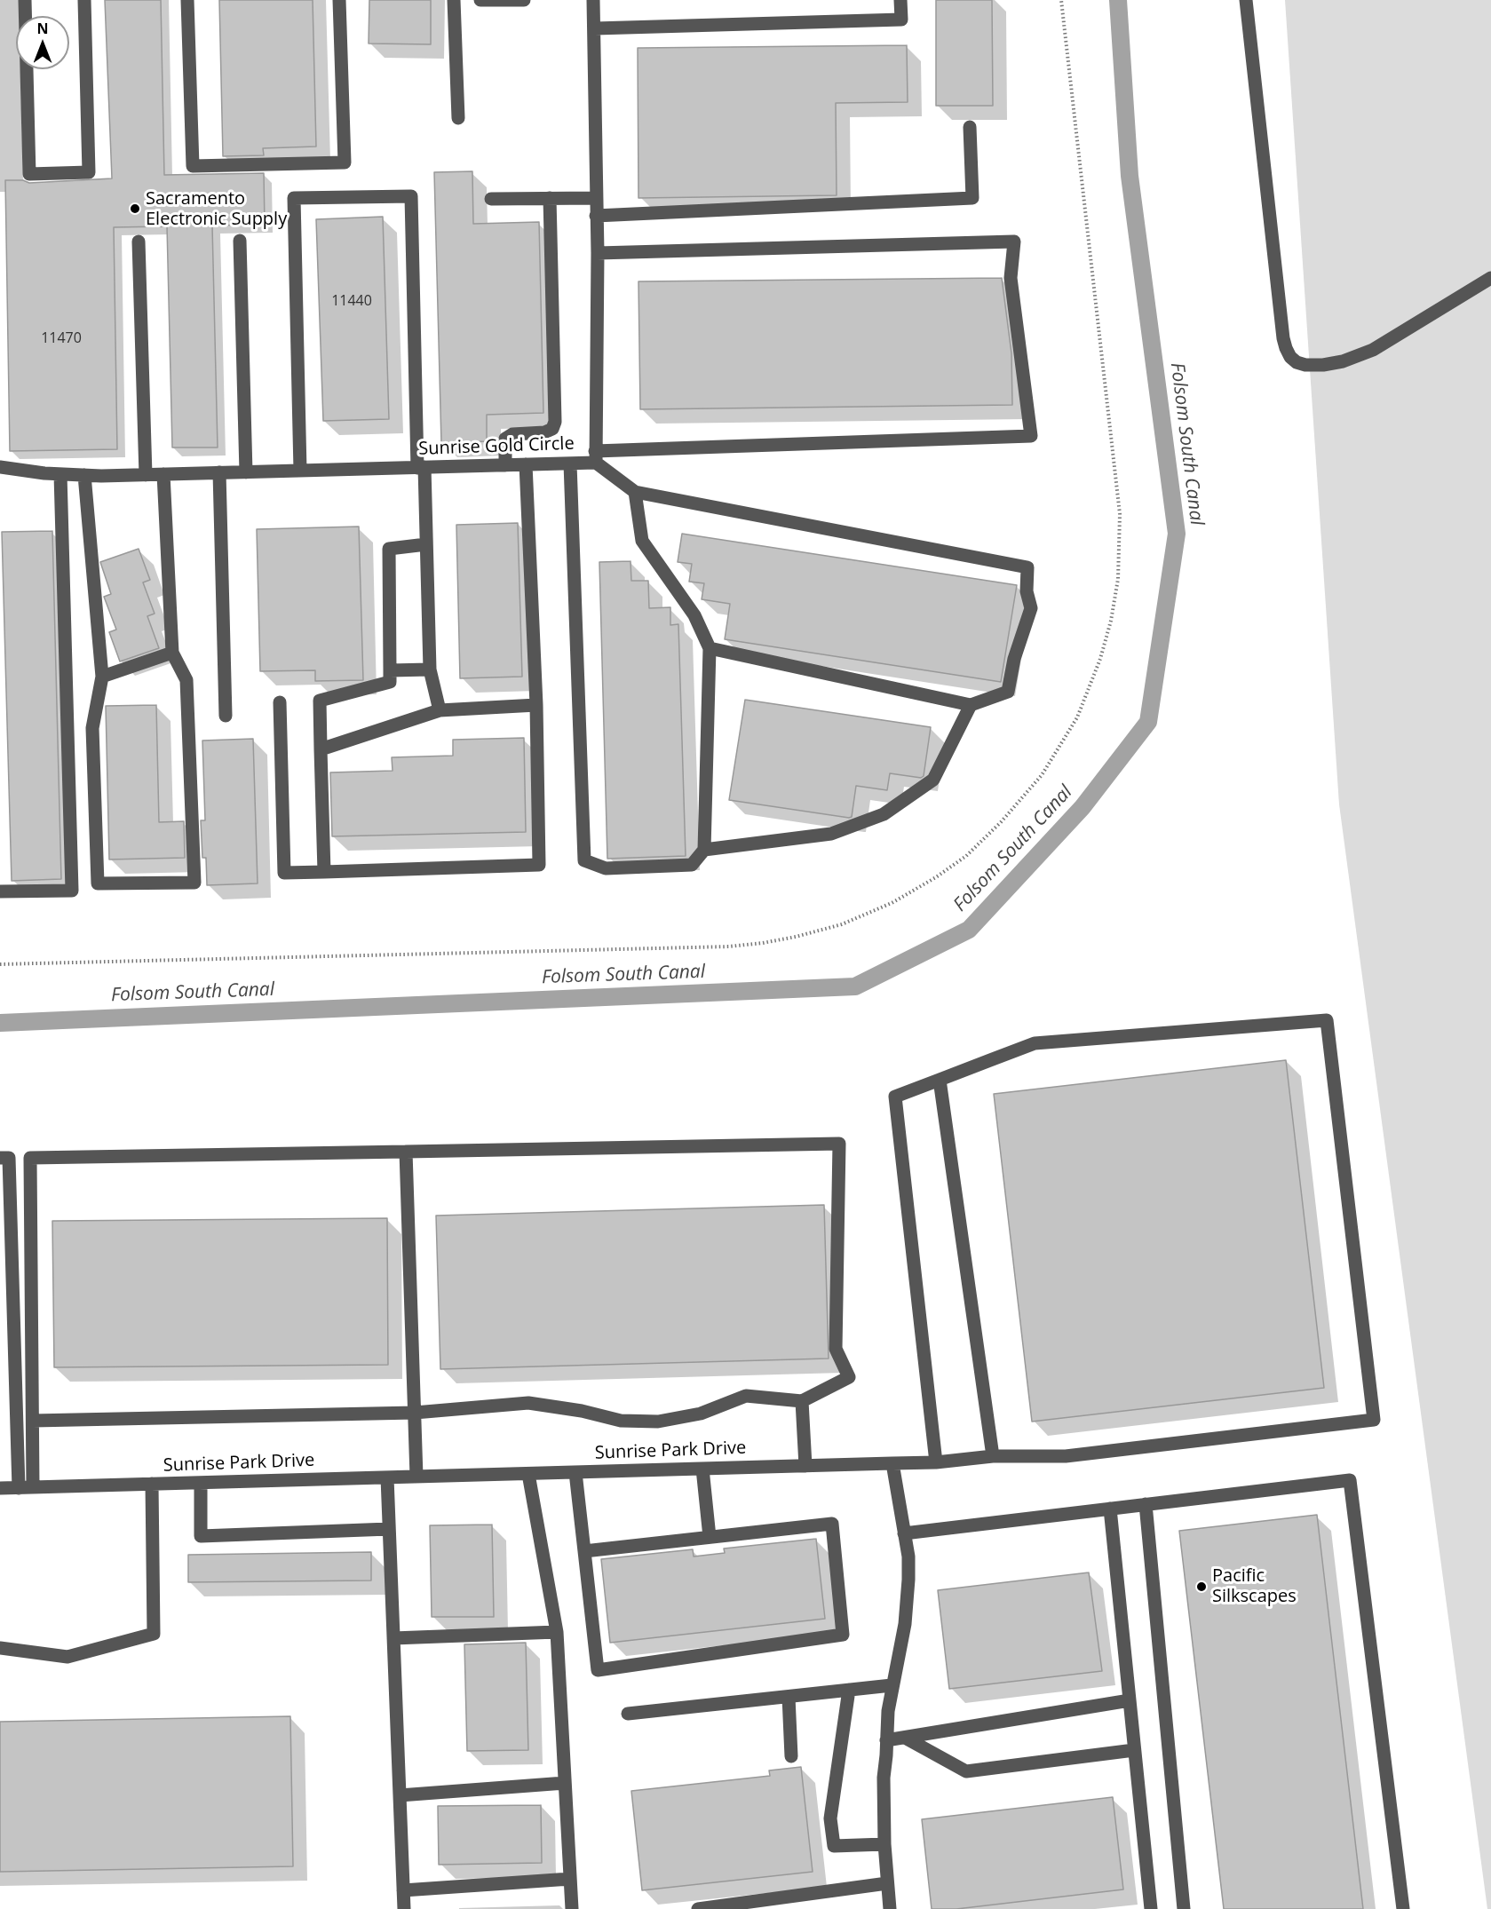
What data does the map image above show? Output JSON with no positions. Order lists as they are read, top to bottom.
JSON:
{
  "streets": {
    "street": ["Sunrise Gold Circle", "Sunrise Park Drive"]
  },
  "water": ["Folsom South Canal"],
  "places": ["Sacramento Electronic Supply", "Pacific Silkscapes"],
  "house_numbers": ["11440", "11470"],
  "north": "top"
}
